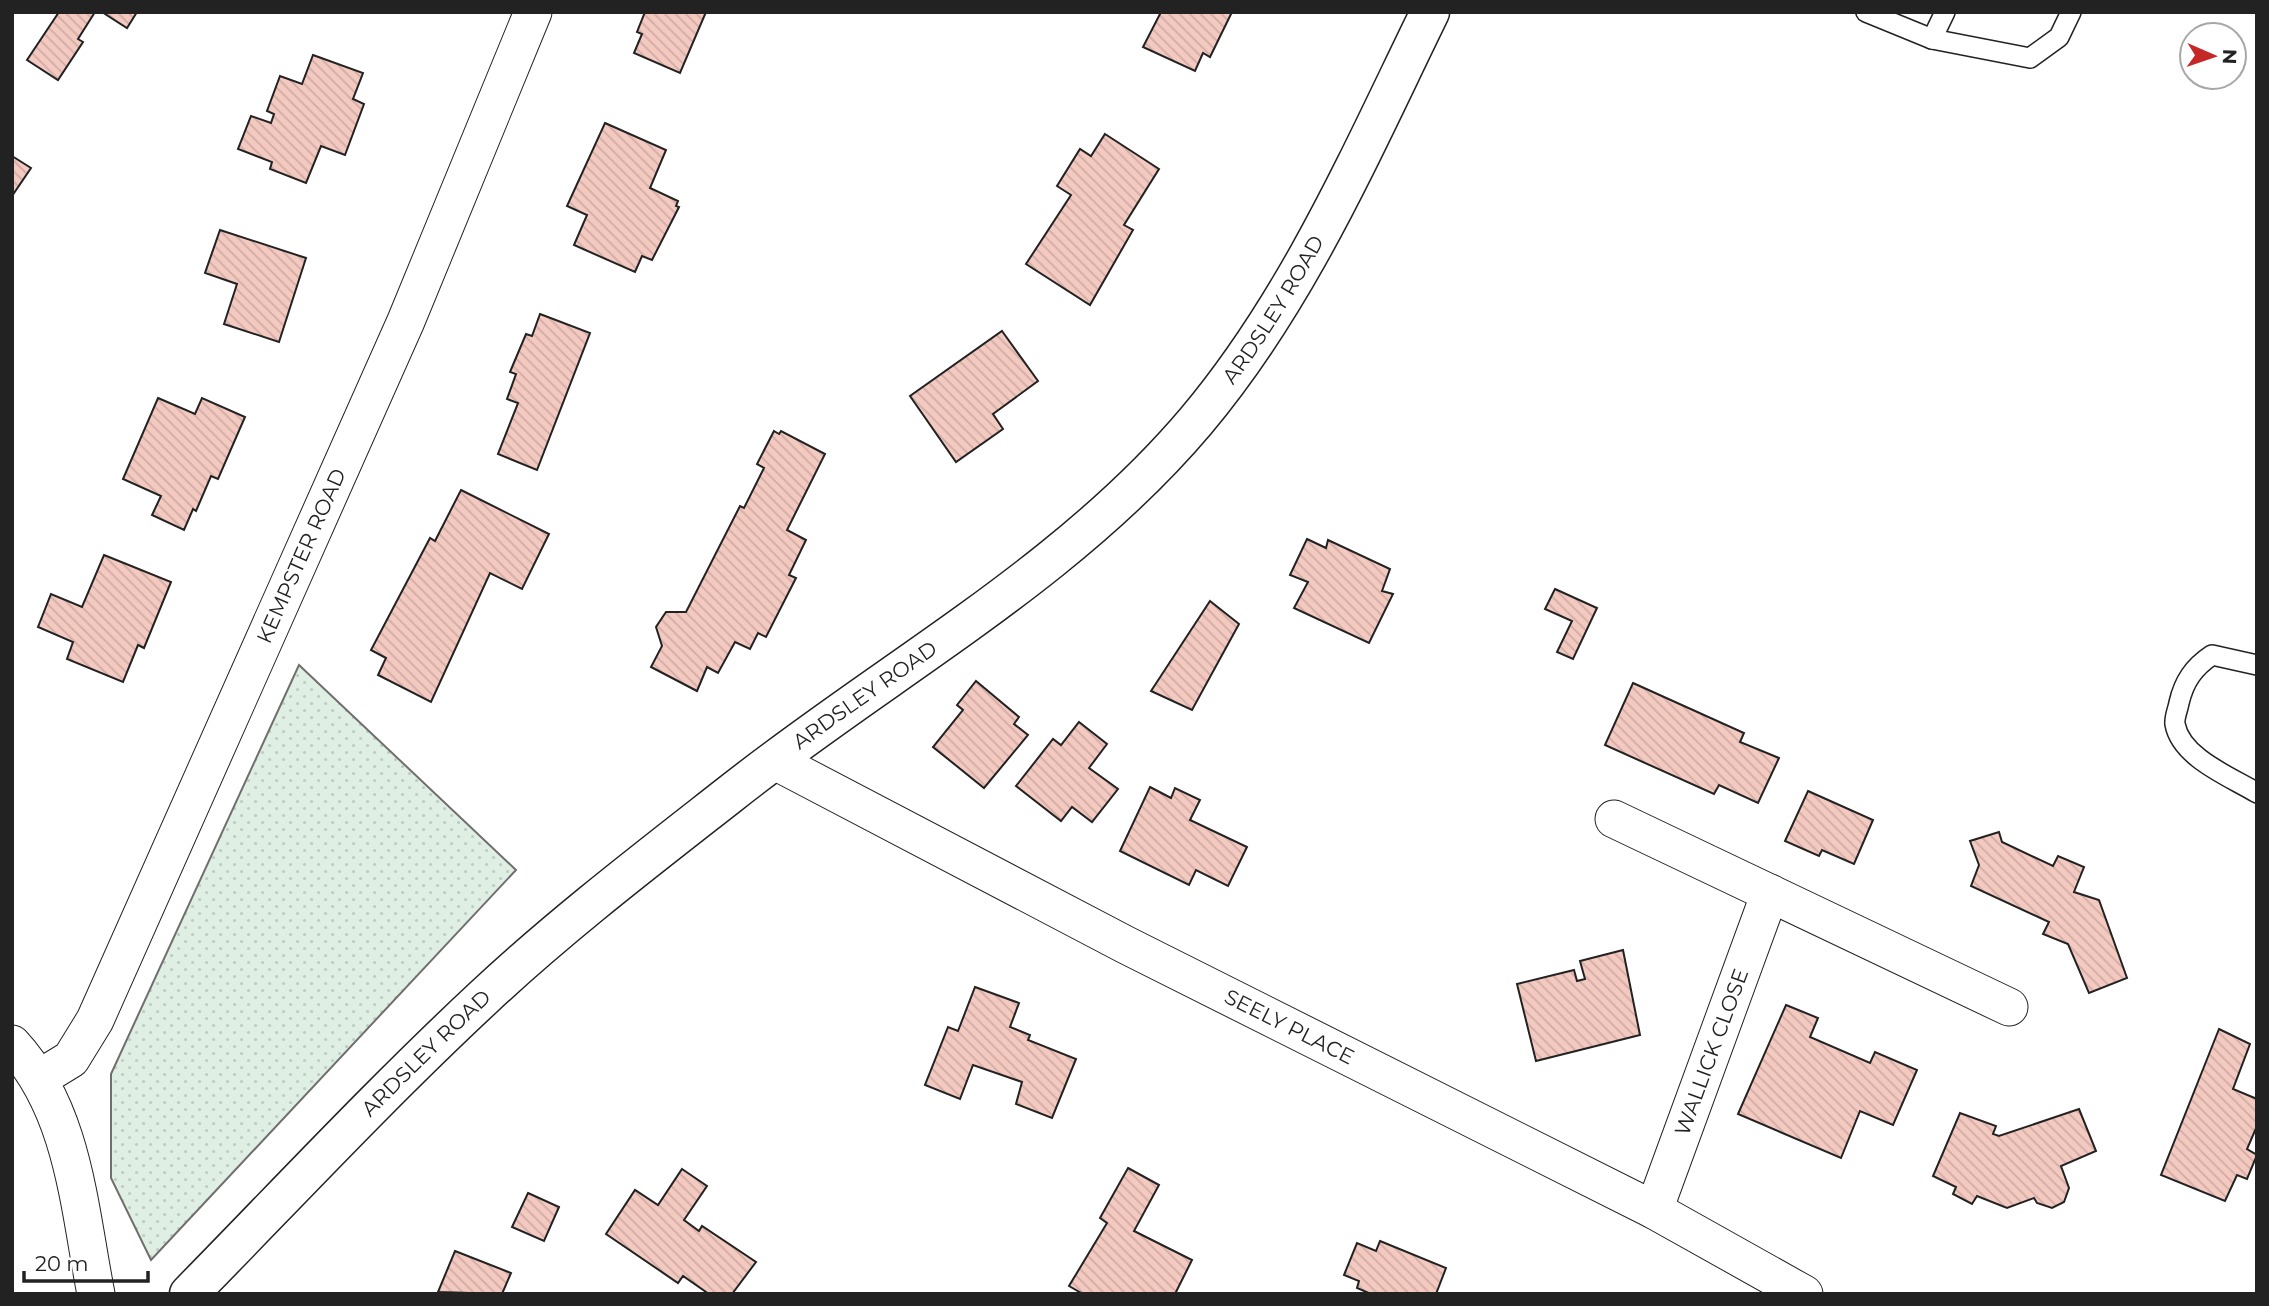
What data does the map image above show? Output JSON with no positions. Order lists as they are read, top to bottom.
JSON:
{
  "streets": {
    "main road": ["ARDSLEY ROAD"],
    "street": ["KEMPSTER ROAD", "SEELY PLACE", "WALLICK CLOSE"]
  },
  "crossings": [
    ["ARDSLEY ROAD", "SEELY PLACE"],
    ["SEELY PLACE", "WALLICK CLOSE"]
  ],
  "scale_bar": "20 m",
  "north": "right"
}
